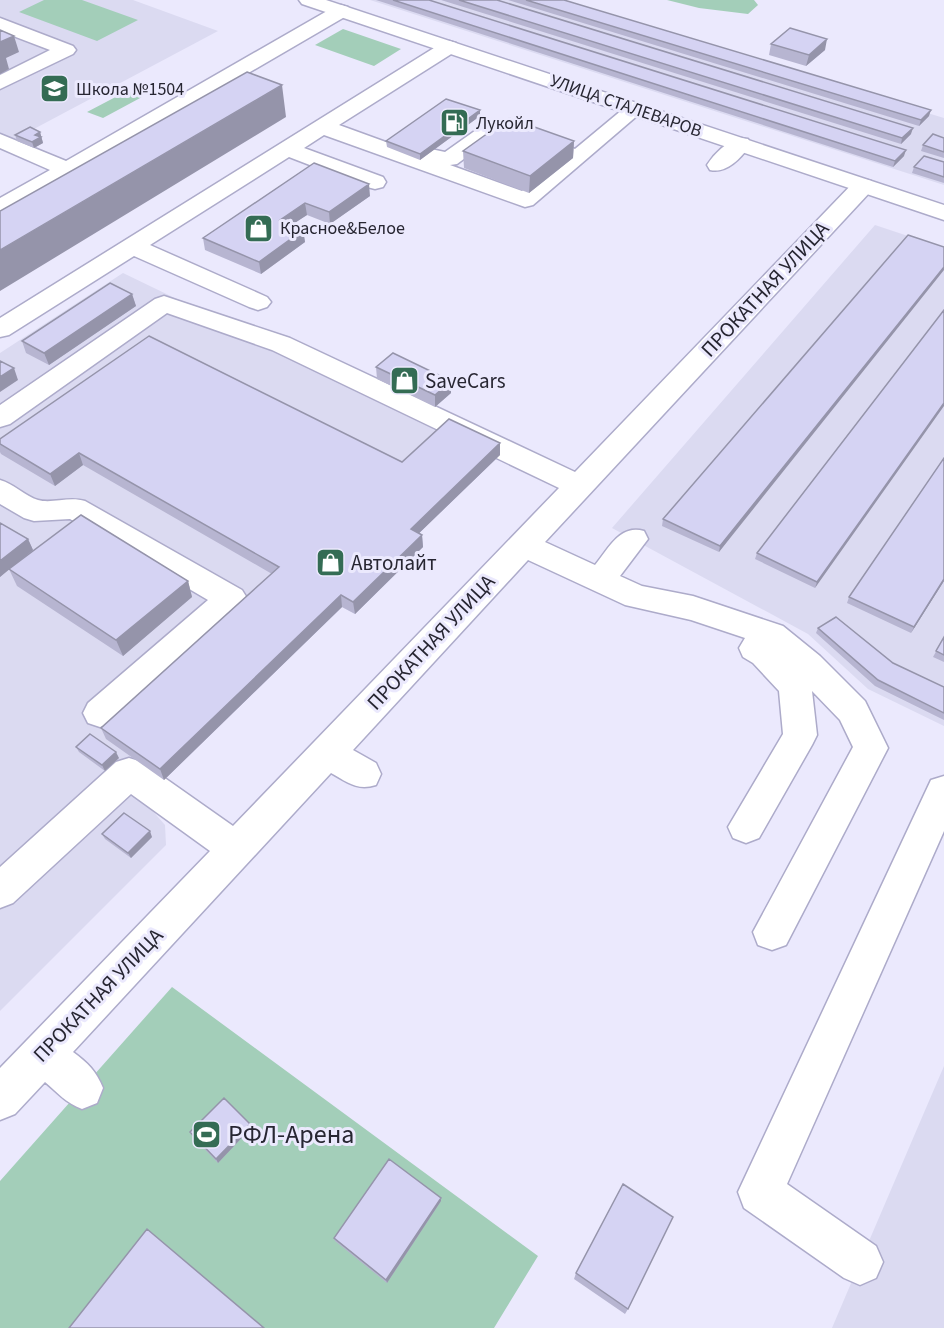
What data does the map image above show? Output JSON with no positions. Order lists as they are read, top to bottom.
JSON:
{
  "streets": {
    "street": ["УЛИЦА СТАЛЕВАРОВ", "ПРОКАТНАЯ УЛИЦА"]
  },
  "crossings": [
    ["УЛИЦА СТАЛЕВАРОВ", "ПРОКАТНАЯ УЛИЦА"]
  ],
  "places": {
    "school or university": ["Школа №1504"],
    "fuel station": ["Лукойл"],
    "shop": ["Красное&Белое", "SaveCars", "Автолайт"],
    "sports": ["РФЛ-Арена"]
  }
}
